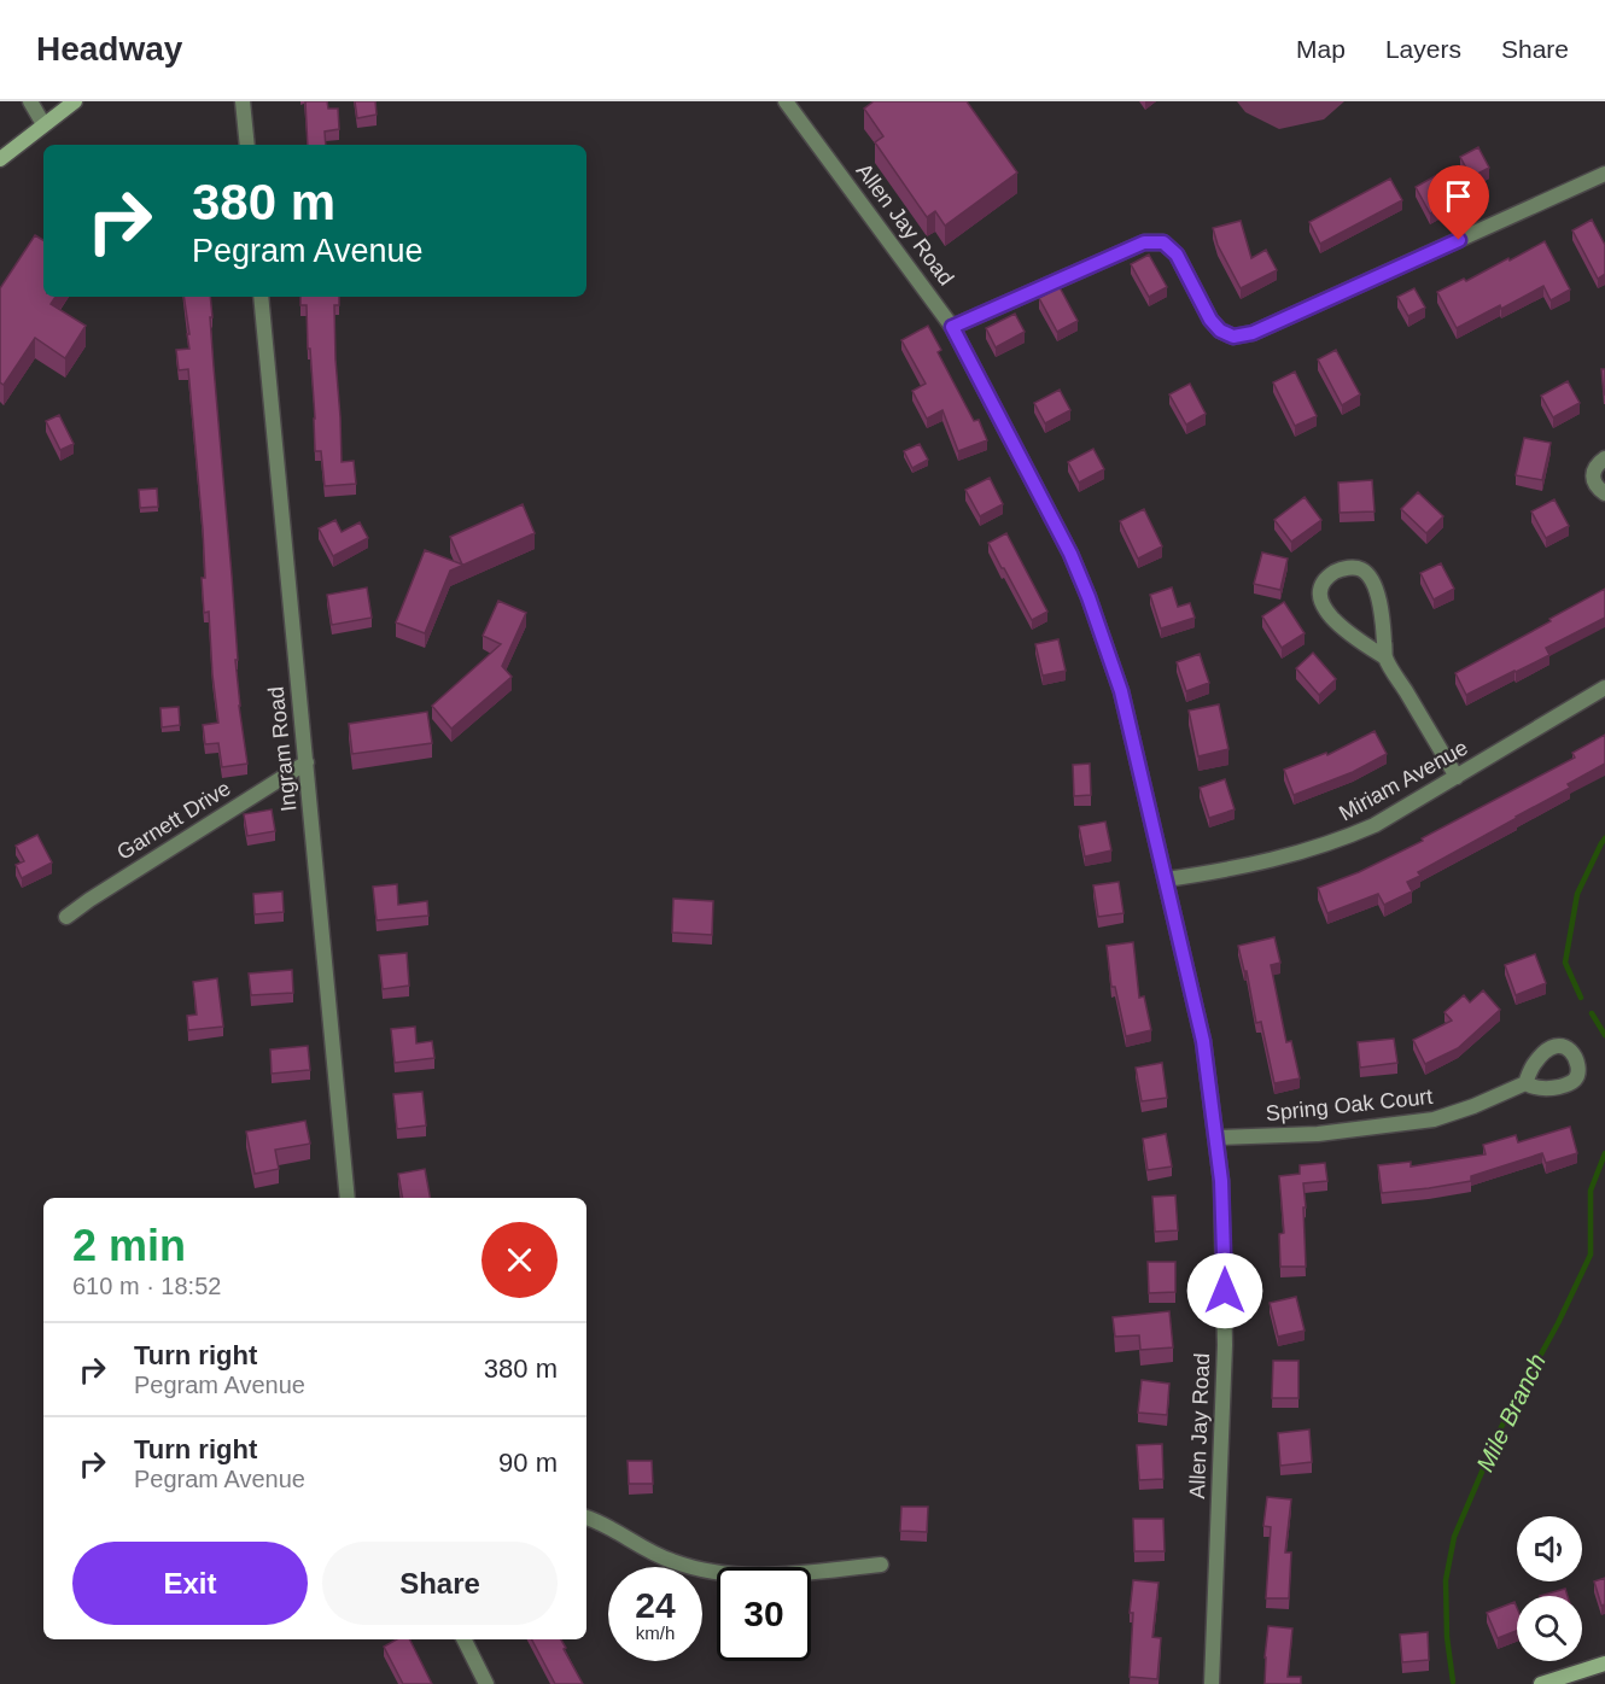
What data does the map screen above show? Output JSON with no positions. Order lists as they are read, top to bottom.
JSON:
{
  "streets": {
    "street": [
      "Allen Jay Road",
      "Ingram Road",
      "Miriam Avenue",
      "Garnett Drive",
      "Spring Oak Court"
    ]
  },
  "crossings": [
    ["Allen Jay Road", "Miriam Avenue"],
    ["Allen Jay Road", "Spring Oak Court"],
    ["Ingram Road", "Garnett Drive"]
  ],
  "water": ["Mile Branch"],
  "page": {
    "header": "Headway",
    "nav": ["Map", "Layers", "Share"],
    "turn": ["380 m", "Pegram Avenue"],
    "heading": ["2 min", "610 m · 18:52"],
    "list": [
      {
        "name": "Turn right",
        "note": "Pegram Avenue",
        "value": "380 m"
      },
      {
        "name": "Turn right",
        "note": "Pegram Avenue",
        "value": "90 m"
      }
    ],
    "buttons": ["Exit", "Share"],
    "speed": "24 km/h",
    "limit": "30"
  }
}
